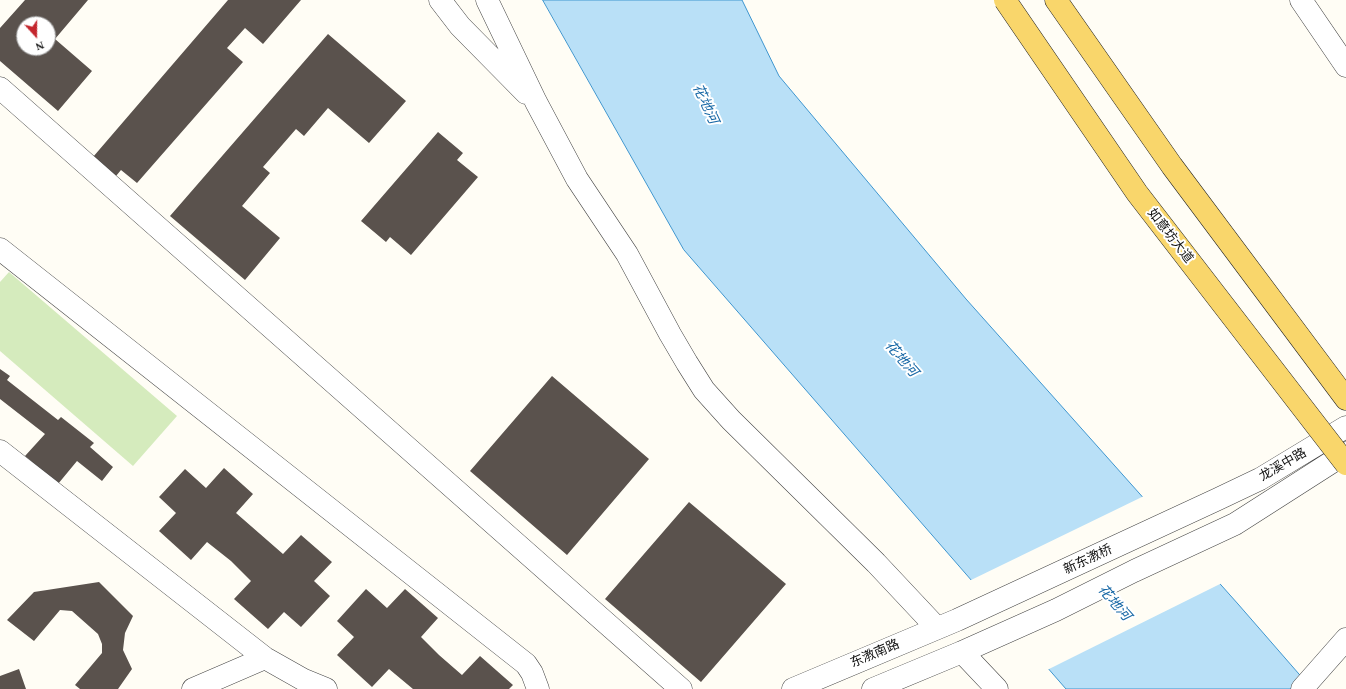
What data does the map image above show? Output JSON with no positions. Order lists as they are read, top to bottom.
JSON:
{
  "streets": {
    "main road": ["如意坊大道"],
    "street": ["龙溪中路", "新东漖桥", "东漖南路"]
  },
  "crossings": [
    ["龙溪中路", "新东漖桥"],
    ["新东漖桥", "东漖南路"]
  ],
  "water": ["花地河"],
  "north": "bottom"
}
